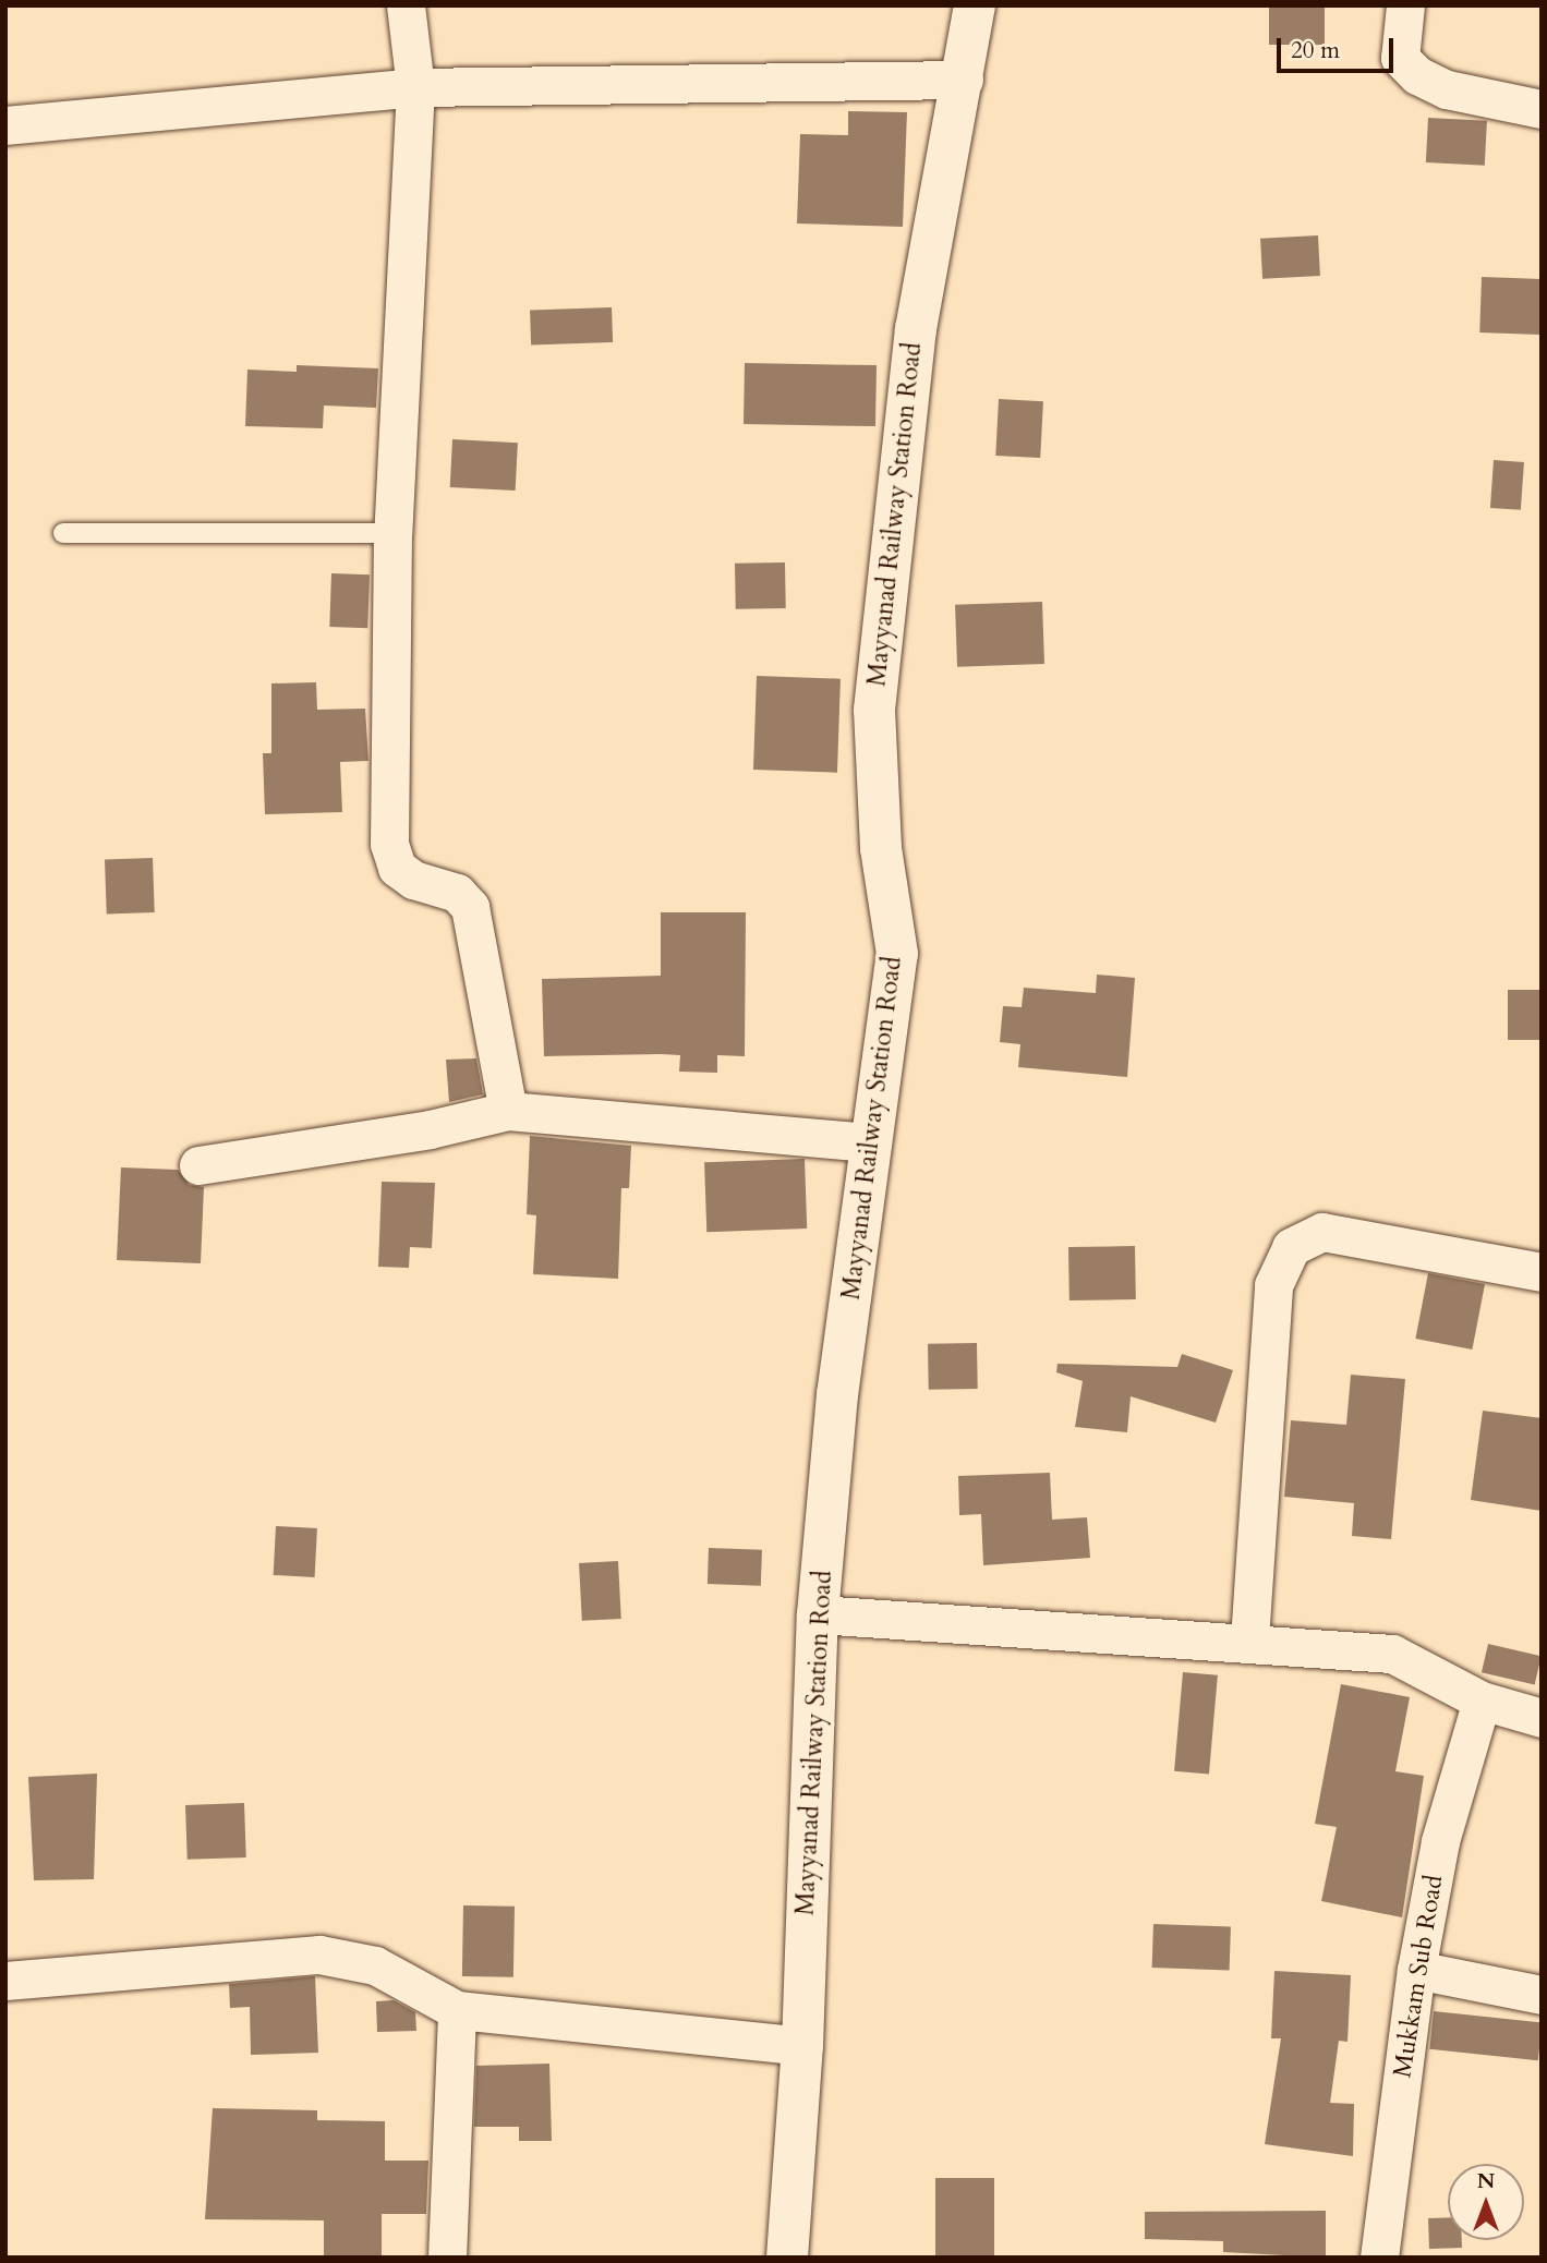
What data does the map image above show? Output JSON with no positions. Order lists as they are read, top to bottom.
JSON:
{
  "streets": {
    "main road": ["Mayyanad Railway Station Road"],
    "street": ["Mukkam Sub Road"]
  },
  "scale_bar": "20 m",
  "north": "top"
}
